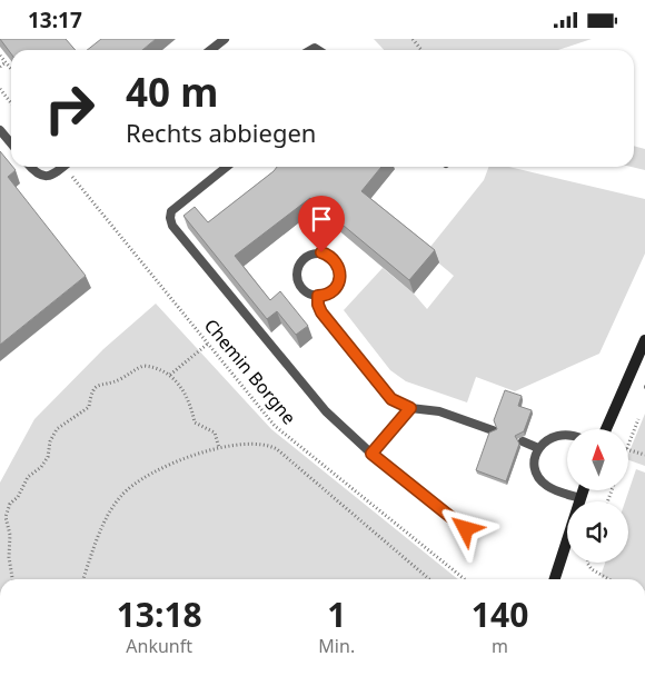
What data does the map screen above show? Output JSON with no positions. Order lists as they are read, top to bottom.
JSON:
{
  "streets": {
    "path": ["Chemin Borgne"]
  },
  "north": "top",
  "page": {
    "status": "13:17",
    "turn": ["40 m", "Rechts abbiegen"],
    "eta": [
      "13:18",
      "Ankunft",
      "1",
      "Min.",
      "140",
      "m"
    ]
  }
}
